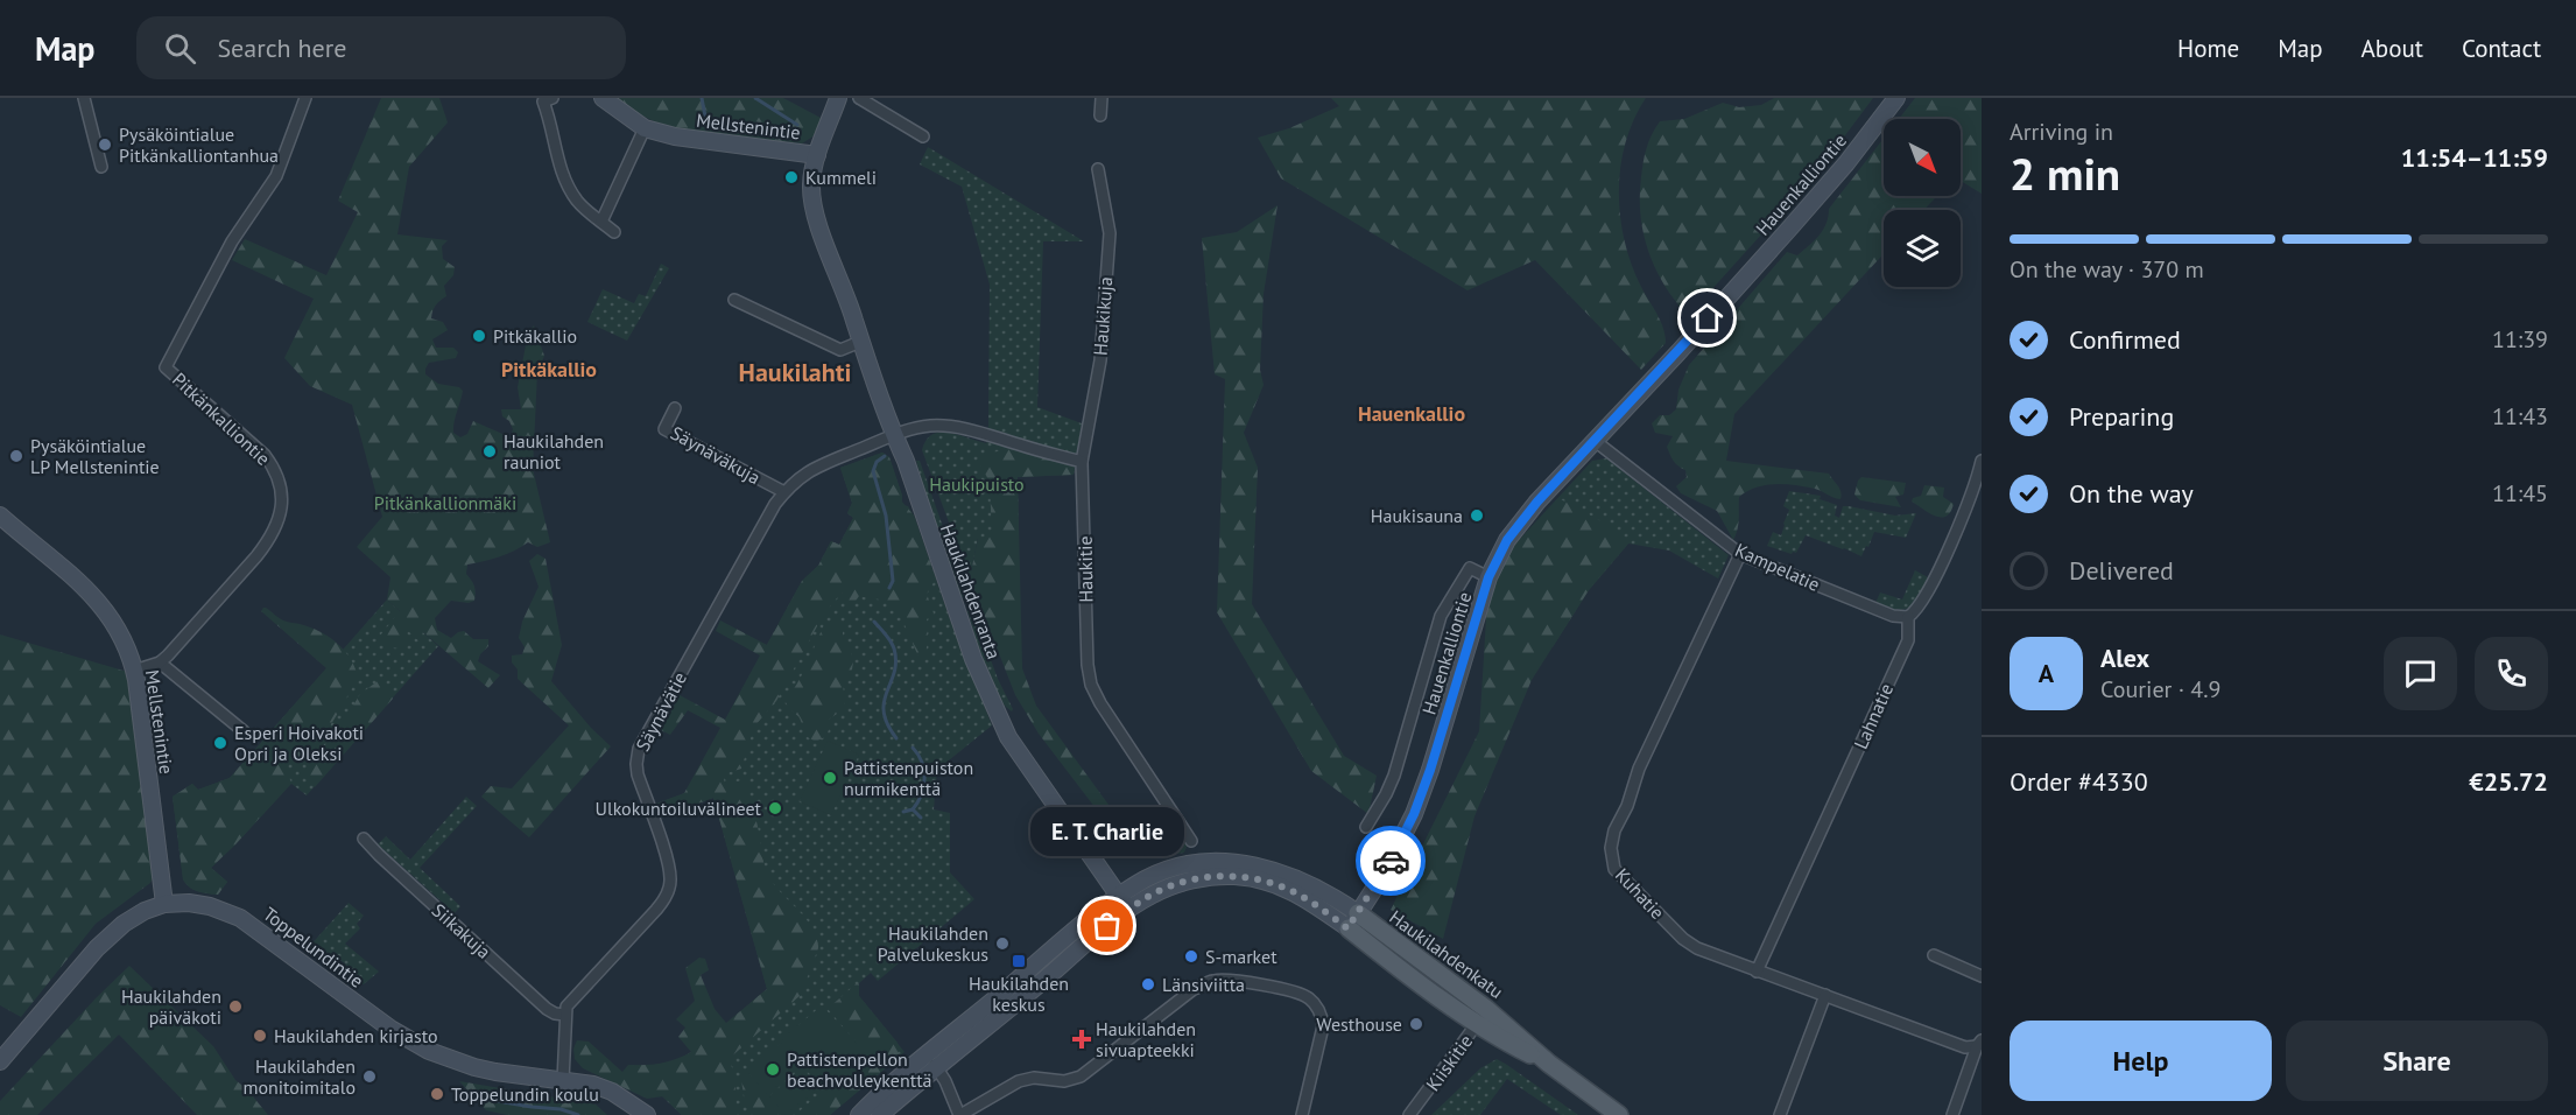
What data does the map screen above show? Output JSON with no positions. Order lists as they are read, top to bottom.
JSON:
{
  "streets": {
    "main road": [
      "Mellstenintie",
      "Hauenkalliontie",
      "Haukilahdenranta",
      "Toppelundintie",
      "Haukilahdenkatu"
    ],
    "street": [
      "Haukikuja",
      "Pitkänkalliontie",
      "Säynäväkuja",
      "Kampelatie",
      "Haukitie",
      "Säynävätie",
      "Lahnatie",
      "Kuhatie",
      "Siikakuja",
      "Kiiskitie"
    ]
  },
  "crossings": [
    ["Mellstenintie", "Pitkänkalliontie"],
    ["Mellstenintie", "Haukilahdenranta"],
    ["Mellstenintie", "Toppelundintie"],
    ["Hauenkalliontie", "Kampelatie"],
    ["Hauenkalliontie", "Haukilahdenkatu"],
    ["Haukikuja", "Haukitie"],
    ["Säynäväkuja", "Säynävätie"],
    ["Kampelatie", "Lahnatie"],
    ["Kampelatie", "Kuhatie"],
    ["Haukilahdenranta", "Säynävätie"],
    ["Haukilahdenranta", "Haukilahdenkatu"],
    ["Säynävätie", "Siikakuja"],
    ["Lahnatie", "Kuhatie"],
    ["Haukilahdenkatu", "Kiiskitie"]
  ],
  "districts": ["Pitkäkallio", "Haukilahti", "Hauenkallio"],
  "parks": ["Haukipuisto", "Pitkänkallionmäki"],
  "places": {
    "other": [
      "Pysäköintialue Pitkänkalliontanhua",
      "Kummeli",
      "Pitkäkallio",
      "Haukilahden rauniot",
      "Pysäköintialue LP Mellstenintie",
      "Haukisauna",
      "Esperi Hoivakoti Opri ja Oleksi",
      "Pattistenpuiston nurmikenttä",
      "Ulkokuntoiluvälineet",
      "E. T. Charlie",
      "Haukilahden Palvelukeskus",
      "S-market",
      "Länsiviitta",
      "Haukilahden päiväkoti",
      "Westhouse",
      "Haukilahden kirjasto",
      "Pattistenpellon beachvolleykenttä",
      "Haukilahden monitoimitalo",
      "Toppelundin koulu"
    ],
    "transit": ["Haukilahden keskus"],
    "health": ["Haukilahden sivuapteekki"]
  },
  "north": "bottom right",
  "page": {
    "header": "Map",
    "search": "Search here",
    "nav": [
      "Home",
      "Map",
      "About",
      "Contact"
    ],
    "heading": ["2 min", "Arriving in", "11:54–11:59"],
    "panel": [
      "Alex",
      "Courier · 4.9",
      "Order #4330",
      "€25.72"
    ],
    "bar": "On the way · 370 m",
    "list": [
      ["Confirmed", "11:39"],
      ["Preparing", "11:43"],
      ["On the way", "11:45"],
      "Delivered"
    ],
    "round": "A",
    "bubble": "E. T. Charlie",
    "buttons": ["Help", "Share"]
  }
}
